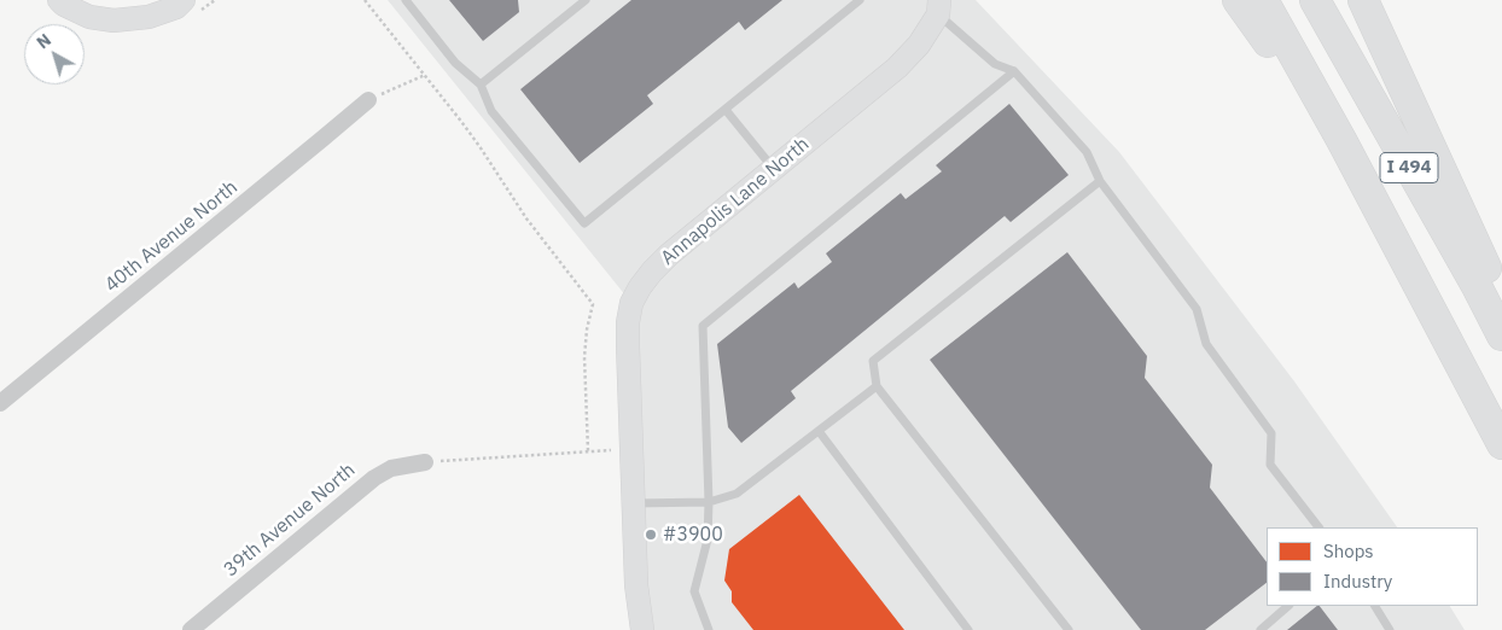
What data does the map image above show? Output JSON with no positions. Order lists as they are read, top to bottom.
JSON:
{
  "streets": {
    "highway": ["I 494"],
    "street": ["Annapolis Lane North", "40th Avenue North", "39th Avenue North"]
  },
  "places": ["#3900"],
  "legend": ["Shops", "Industry"],
  "north": "top left"
}
